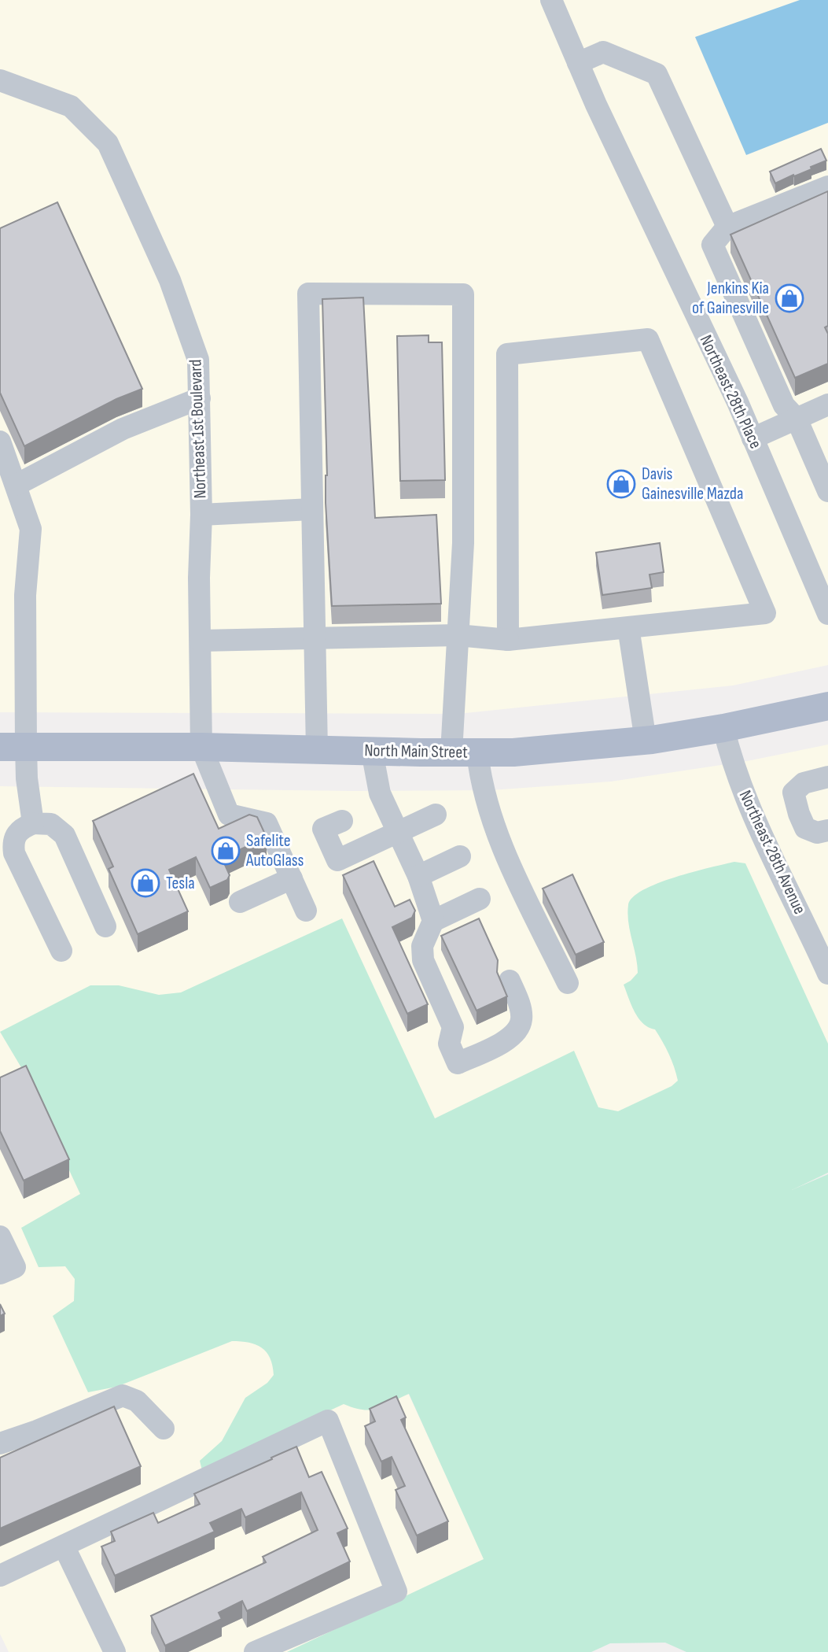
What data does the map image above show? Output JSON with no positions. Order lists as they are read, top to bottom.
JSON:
{
  "streets": {
    "main road": ["North Main Street"],
    "street": ["Northeast 28th Place", "Northeast 1st Boulevard", "Northeast 28th Avenue"]
  },
  "crossings": [
    ["Northeast 1st Boulevard", "North Main Street"],
    ["North Main Street", "Northeast 28th Avenue"]
  ],
  "places": {
    "shop": [
      "Jenkins Kia of Gainesville",
      "Davis Gainesville Mazda",
      "Safelite AutoGlass",
      "Tesla"
    ]
  }
}
